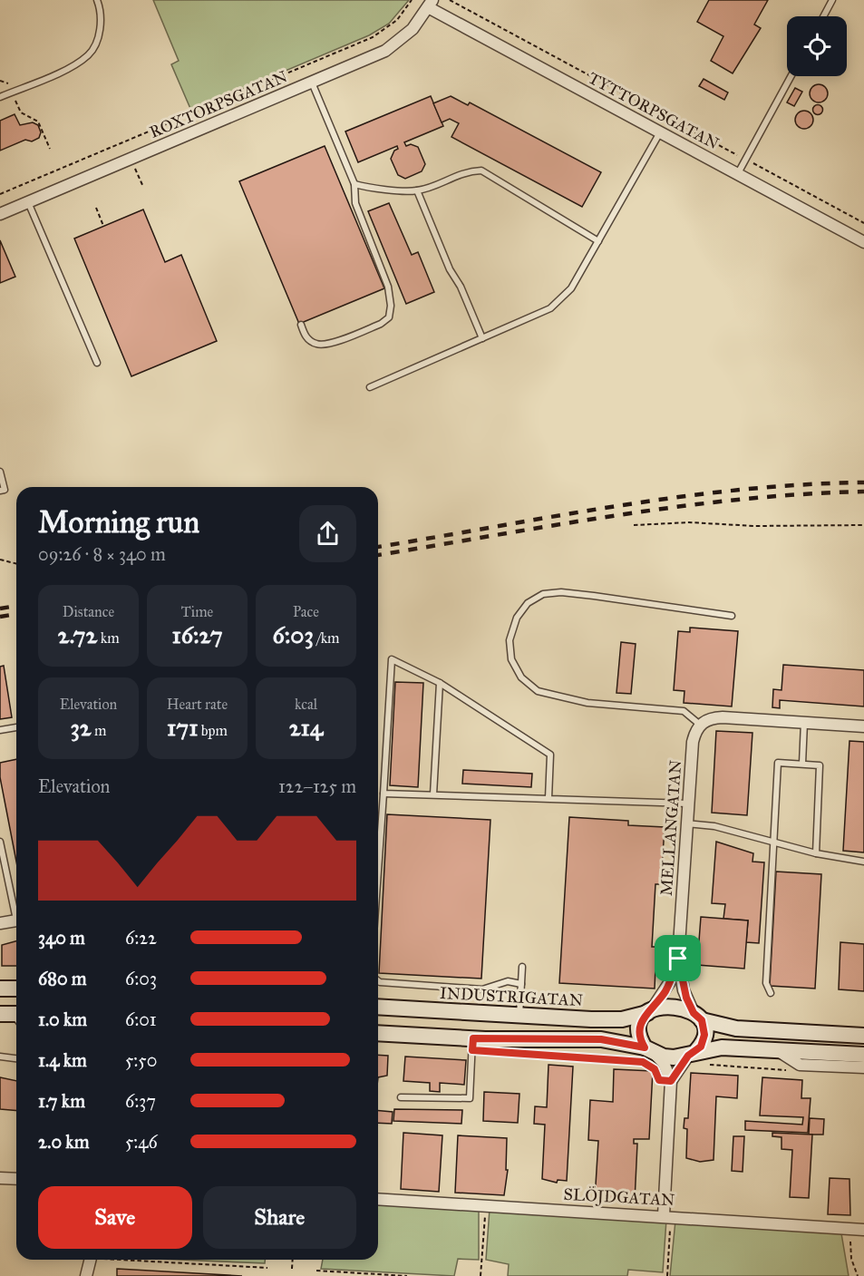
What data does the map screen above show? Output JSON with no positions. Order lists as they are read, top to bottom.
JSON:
{
  "streets": {
    "main road": ["INDUSTRIGATAN"],
    "street": [
      "ROXTORPSGATAN",
      "TYTTORPSGATAN",
      "MELLANGATAN",
      "SLÖJDGATAN"
    ]
  },
  "crossings": [
    ["ROXTORPSGATAN", "TYTTORPSGATAN"],
    ["MELLANGATAN", "INDUSTRIGATAN"]
  ],
  "page": {
    "heading": ["Morning run", "09:26 · 8 × 340 m"],
    "stats": [
      ["Distance", "2.72 km"],
      ["Time", "16:27"],
      ["Pace", "6:03 /km"],
      ["Elevation", "32 m"],
      ["Heart rate", "171 bpm"],
      ["kcal", "214"]
    ],
    "chart": ["Elevation", "122–125 m"],
    "list": [
      {
        "name": "340 m",
        "note": "6:22"
      },
      {
        "name": "680 m",
        "note": "6:03"
      },
      {
        "name": "1.0 km",
        "note": "6:01"
      },
      {
        "name": "1.4 km",
        "note": "5:50"
      },
      {
        "name": "1.7 km",
        "note": "6:37"
      },
      {
        "name": "2.0 km",
        "note": "5:46"
      }
    ],
    "buttons": ["Save", "Share"]
  }
}
